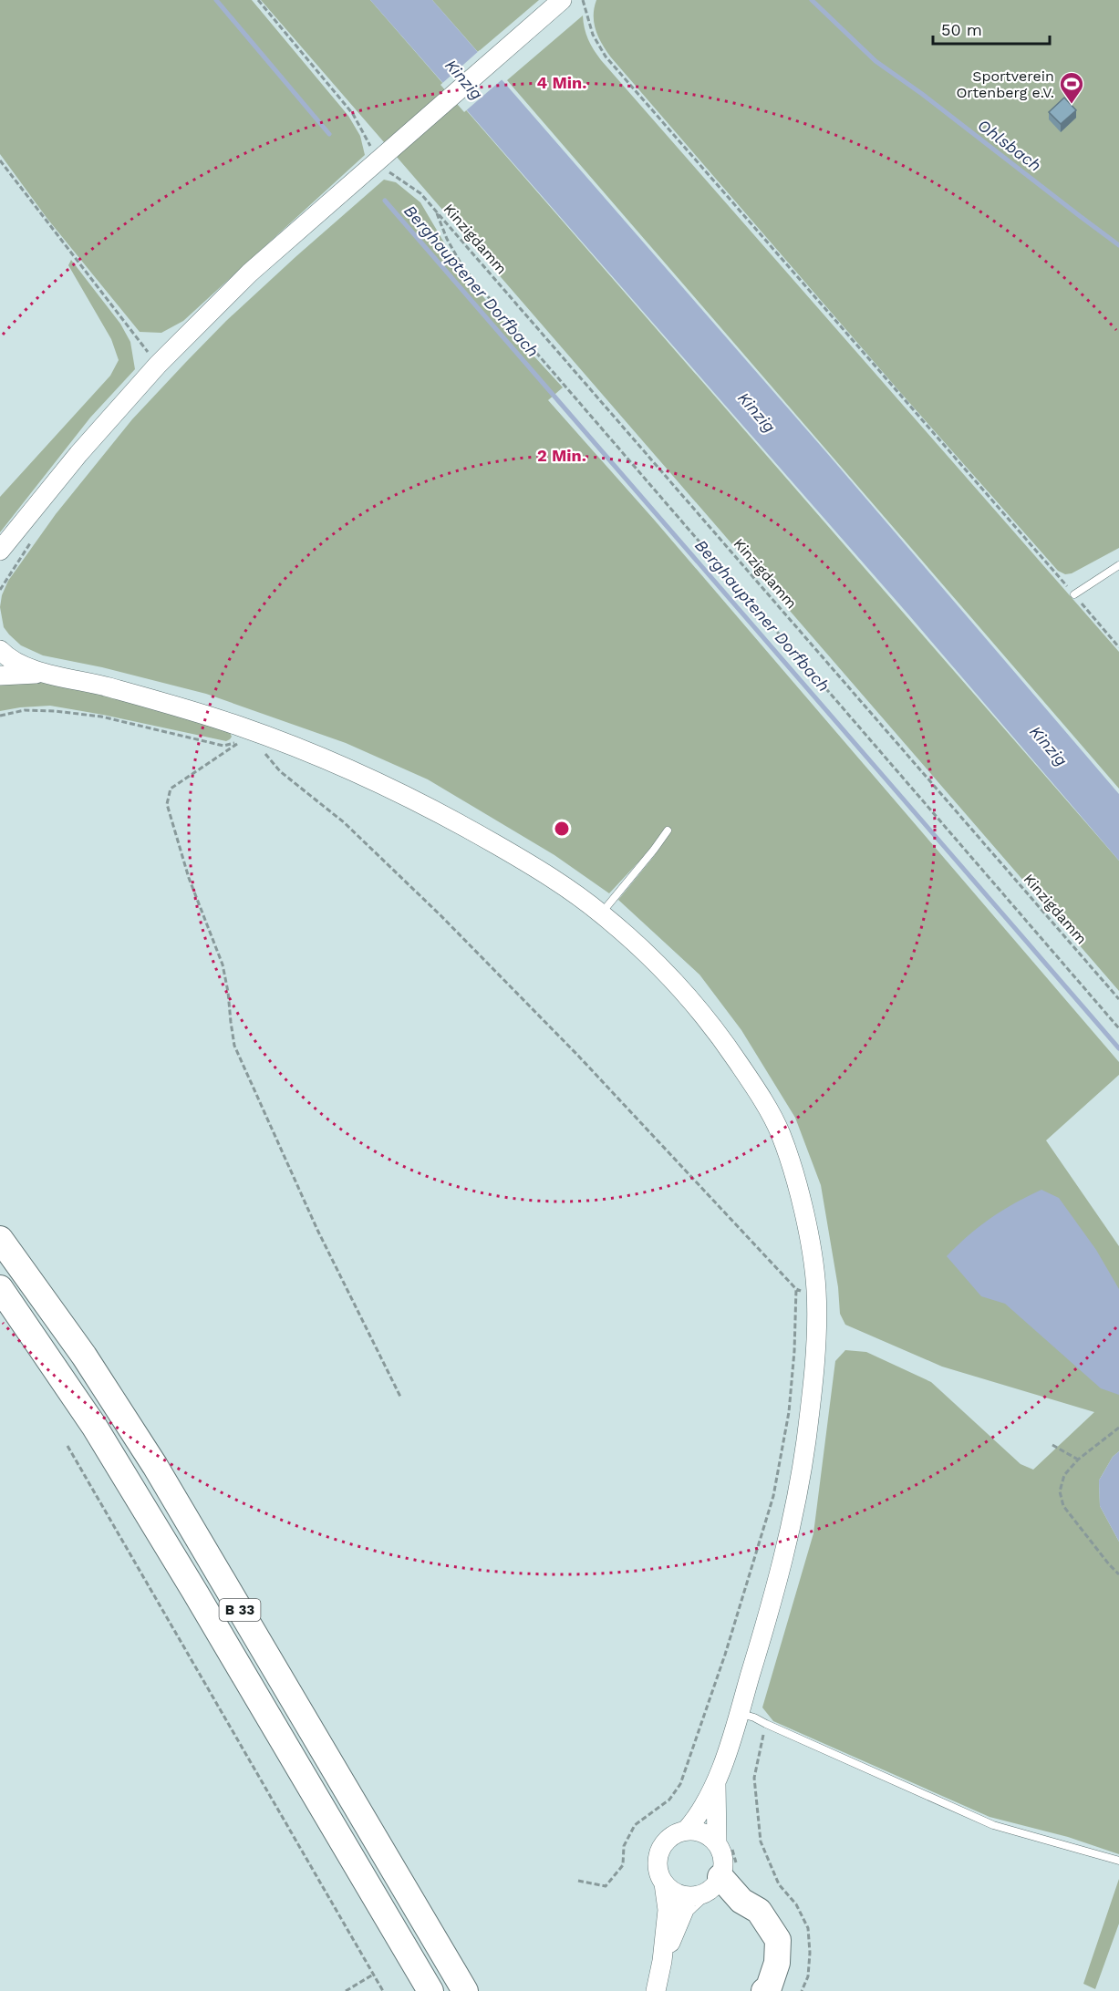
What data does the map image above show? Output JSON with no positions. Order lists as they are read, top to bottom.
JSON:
{
  "streets": {
    "highway": ["B 33"],
    "path": ["Kinzigdamm"]
  },
  "water": ["Kinzig", "Ohlsbach", "Berghauptener Dorfbach"],
  "places": {
    "sports": ["Sportverein Ortenberg e.V."]
  },
  "scale_bar": "50 m",
  "rings": ["4 Min.", "2 Min."]
}
